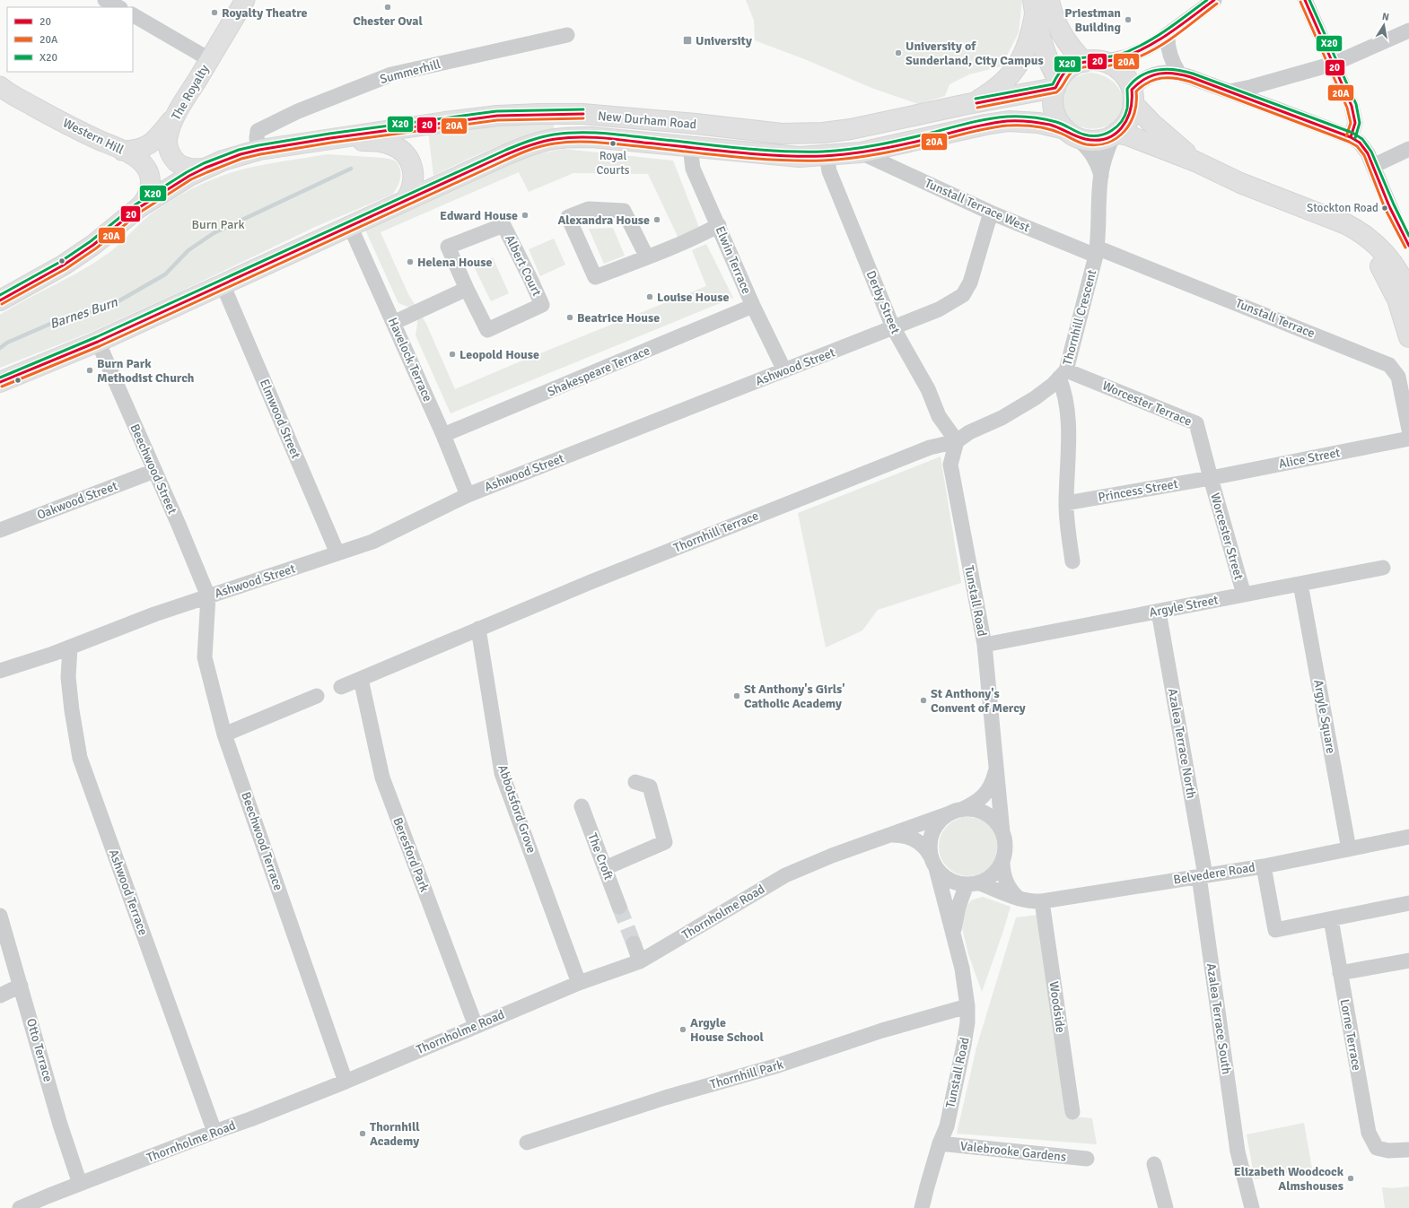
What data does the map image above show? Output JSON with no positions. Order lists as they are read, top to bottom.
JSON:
{
  "streets": {
    "highway": ["New Durham Road"],
    "main road": ["The Royalty", "Western Hill"],
    "street": [
      "Summerhill",
      "Tunstall Terrace West",
      "Elwin Terrace",
      "Albert Court",
      "Derby Street",
      "Thornhill Crescent",
      "Tunstall Terrace",
      "Havelock Terrace",
      "Ashwood Street",
      "Shakespeare Terrace",
      "Worcester Terrace",
      "Elmwood Street",
      "Alice Street",
      "Beechwood Street",
      "Princess Street",
      "Oakwood Street",
      "Thornhill Terrace",
      "Worcester Street",
      "Tunstall Road",
      "Argyle Street",
      "Argyle Square",
      "Azalea Terrace North",
      "Abbotsford Grove",
      "Beechwood Terrace",
      "Beresford Park",
      "The Croft",
      "Belvedere Road",
      "Ashwood Terrace",
      "Thornholme Road",
      "Woodside",
      "Azalea Terrace South",
      "Lorne Terrace",
      "Otto Terrace",
      "Thornhill Park",
      "Valebrooke Gardens"
    ]
  },
  "crossings": [
    ["Summerhill", "New Durham Road"],
    ["The Royalty", "New Durham Road"],
    ["New Durham Road", "Western Hill"],
    ["Tunstall Terrace West", "Thornhill Crescent"],
    ["Tunstall Terrace West", "Tunstall Terrace"],
    ["Tunstall Terrace West", "Ashwood Street"],
    ["Elwin Terrace", "Ashwood Street"],
    ["Elwin Terrace", "Shakespeare Terrace"],
    ["Derby Street", "Thornhill Crescent"],
    ["Derby Street", "Ashwood Street"],
    ["Derby Street", "Thornhill Terrace"],
    ["Derby Street", "Tunstall Road"],
    ["Thornhill Crescent", "Tunstall Terrace"],
    ["Thornhill Crescent", "Worcester Terrace"],
    ["Thornhill Crescent", "Thornhill Terrace"],
    ["Thornhill Crescent", "Tunstall Road"],
    ["Havelock Terrace", "Ashwood Street"],
    ["Havelock Terrace", "Shakespeare Terrace"],
    ["Ashwood Street", "Elmwood Street"],
    ["Ashwood Street", "Beechwood Street"],
    ["Ashwood Street", "Beechwood Terrace"],
    ["Ashwood Street", "Ashwood Terrace"],
    ["Worcester Terrace", "Alice Street"],
    ["Worcester Terrace", "Princess Street"],
    ["Worcester Terrace", "Worcester Street"],
    ["Alice Street", "Princess Street"],
    ["Alice Street", "Worcester Street"],
    ["Beechwood Street", "Oakwood Street"],
    ["Beechwood Street", "Beechwood Terrace"],
    ["Princess Street", "Worcester Street"],
    ["Thornhill Terrace", "Tunstall Road"],
    ["Thornhill Terrace", "Abbotsford Grove"],
    ["Thornhill Terrace", "Beresford Park"],
    ["Worcester Street", "Argyle Street"],
    ["Tunstall Road", "Argyle Street"],
    ["Tunstall Road", "Belvedere Road"],
    ["Tunstall Road", "Thornholme Road"],
    ["Tunstall Road", "Thornhill Park"],
    ["Tunstall Road", "Valebrooke Gardens"],
    ["Argyle Street", "Argyle Square"],
    ["Argyle Street", "Azalea Terrace North"],
    ["Argyle Square", "Belvedere Road"],
    ["Azalea Terrace North", "Belvedere Road"],
    ["Azalea Terrace North", "Azalea Terrace South"],
    ["Abbotsford Grove", "Thornholme Road"],
    ["Beechwood Terrace", "Thornholme Road"],
    ["Beresford Park", "Thornholme Road"],
    ["Belvedere Road", "Thornholme Road"],
    ["Belvedere Road", "Woodside"],
    ["Belvedere Road", "Azalea Terrace South"],
    ["Ashwood Terrace", "Thornholme Road"],
    ["Thornholme Road", "Otto Terrace"]
  ],
  "water": ["Barnes Burn"],
  "parks": ["Burn Park"],
  "places": {
    "other": [
      "Chester Oval",
      "Royalty Theatre",
      "Priestman Building",
      "University of Sunderland, City Campus",
      "Royal Courts",
      "Stockton Road",
      "Edward House",
      "Alexandra House",
      "Helena House",
      "Louise House",
      "Beatrice House",
      "Leopold House",
      "Burn Park Methodist Church",
      "St Anthony's Girls' Catholic Academy",
      "St Anthony's Convent of Mercy",
      "Argyle House School",
      "Thornhill Academy",
      "Elizabeth Woodcock Almshouses"
    ],
    "transit": ["University"]
  },
  "lines": ["transit line 20", "transit line X20", "transit line 20A"],
  "legend": ["20", "20A", "X20"],
  "north": "top"
}
